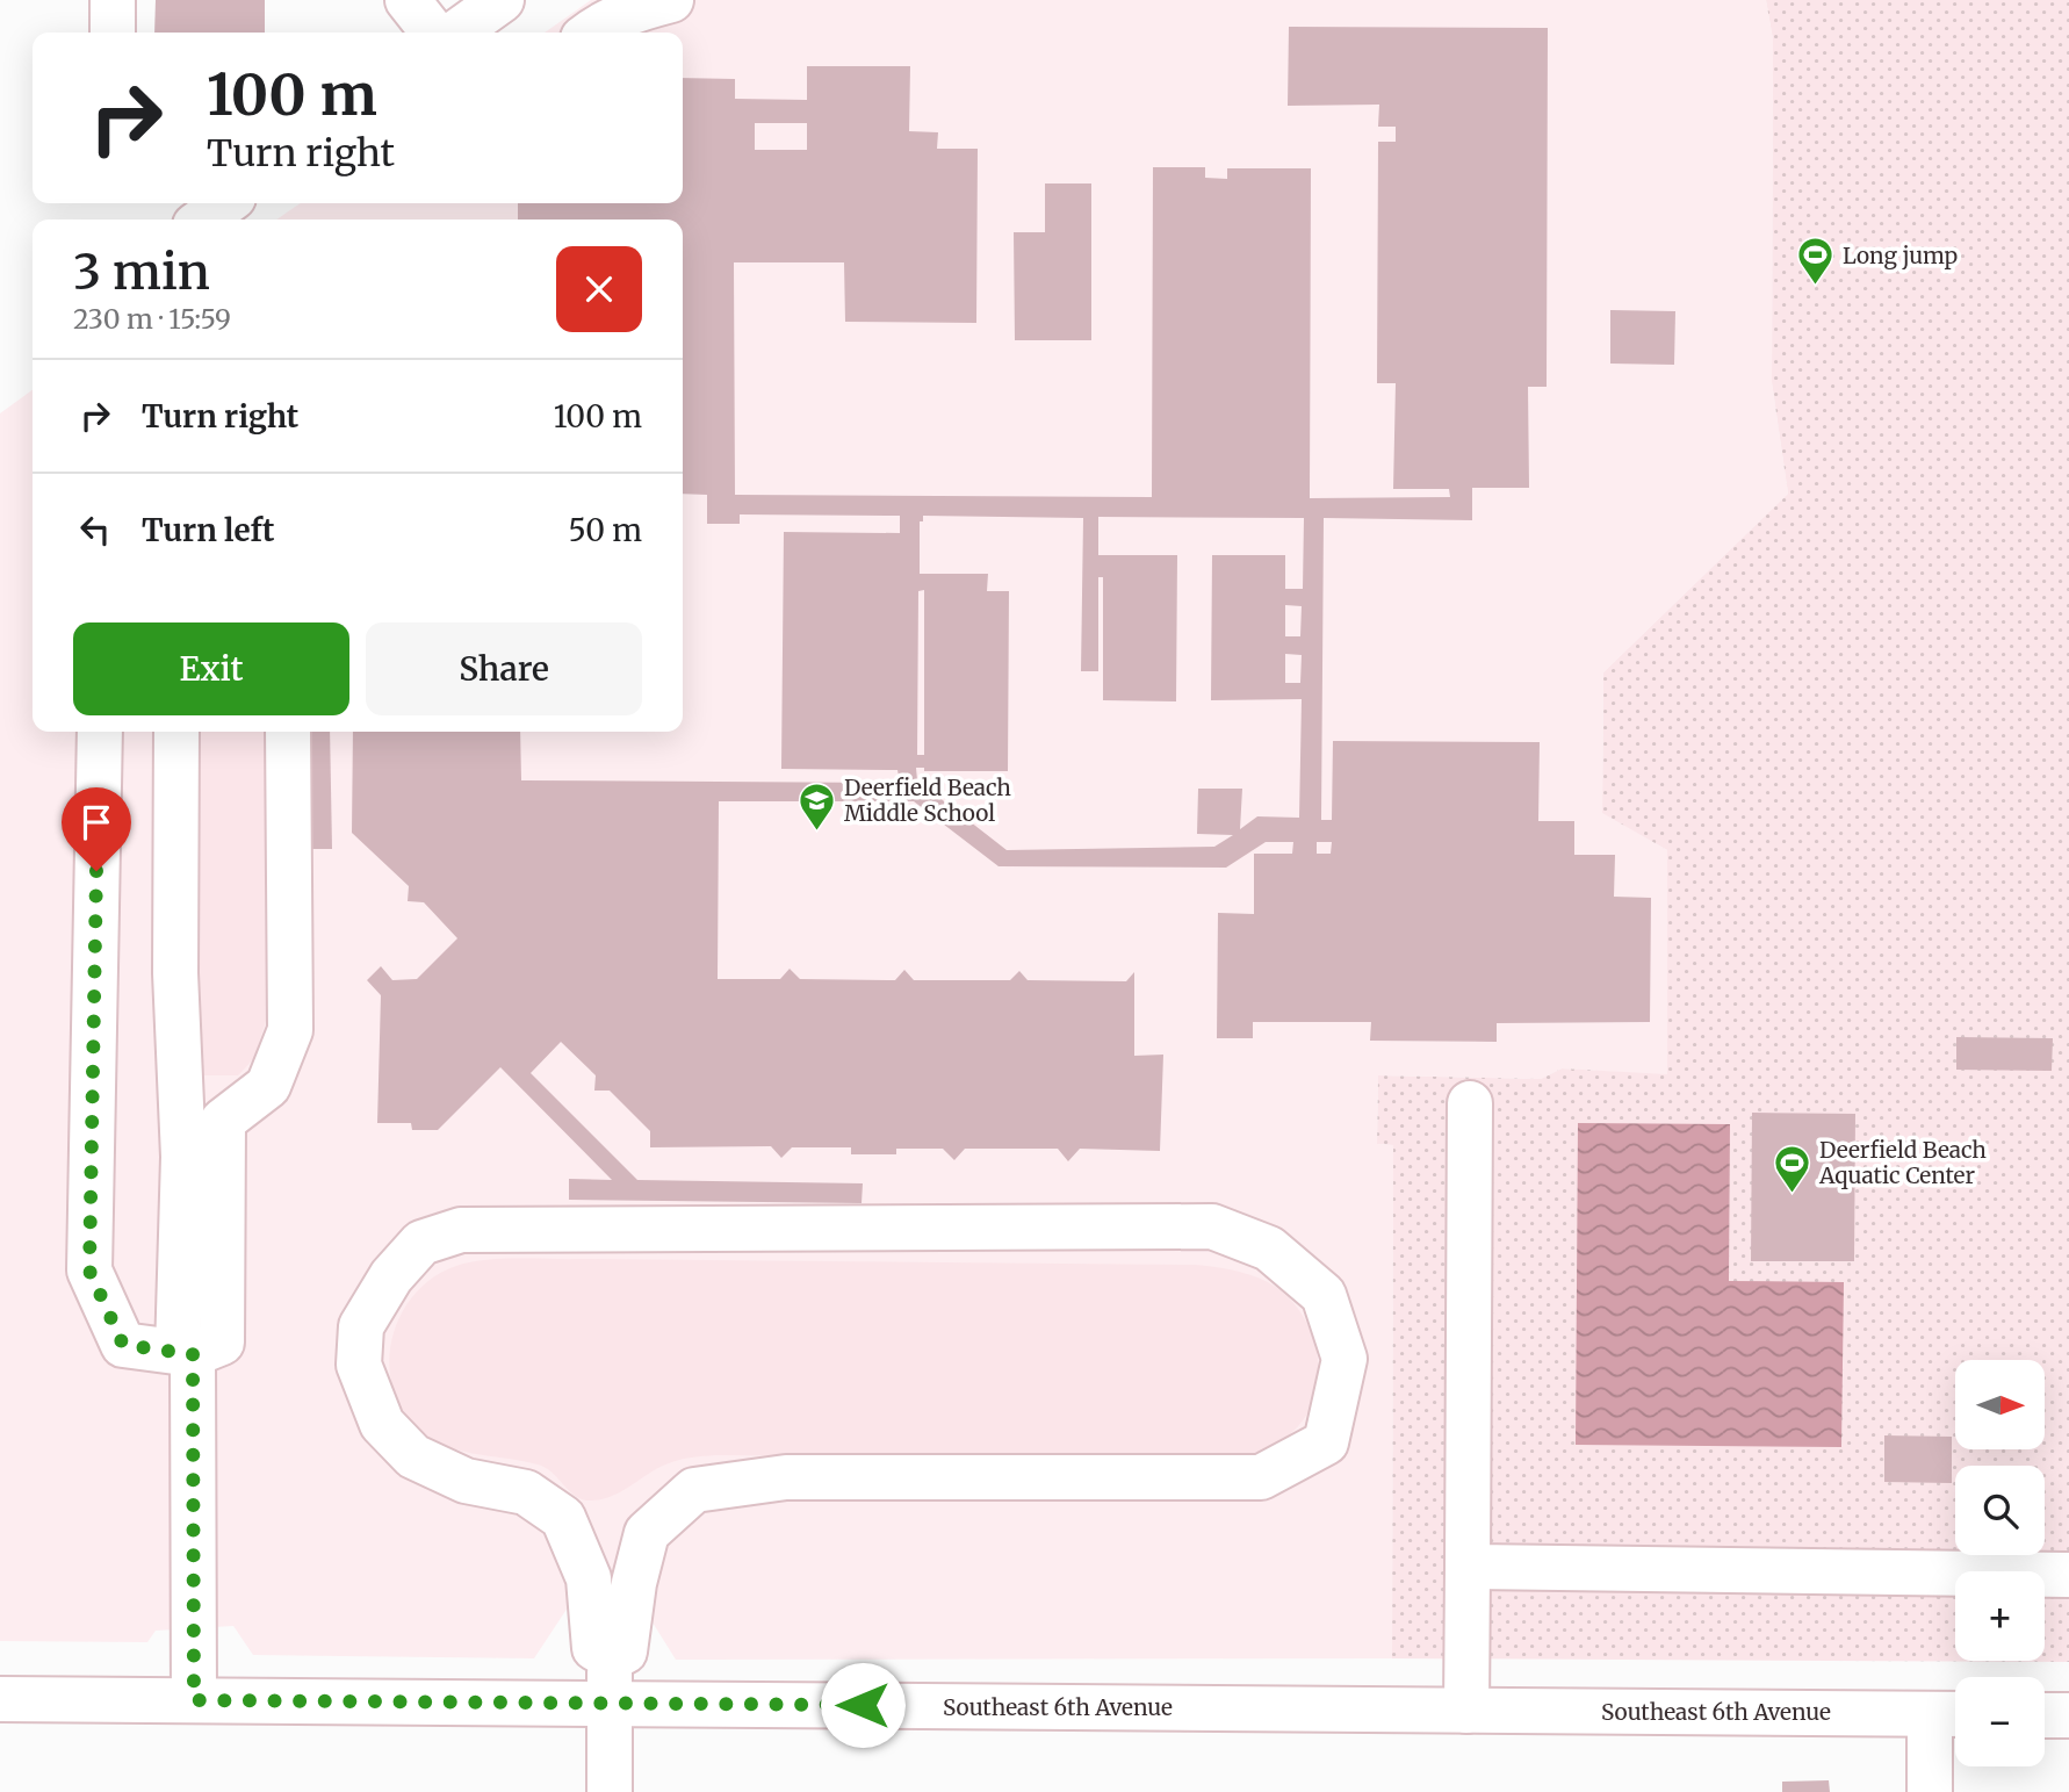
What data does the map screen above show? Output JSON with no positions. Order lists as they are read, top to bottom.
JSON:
{
  "streets": {
    "street": ["Southeast 6th Avenue"]
  },
  "places": {
    "sports": ["Long jump", "Deerfield Beach Aquatic Center"],
    "school or university": ["Deerfield Beach Middle School"]
  },
  "north": "right",
  "page": {
    "turn": ["100 m", "Turn right"],
    "heading": ["3 min", "230 m · 15:59"],
    "list": [
      {
        "name": "Turn right",
        "value": "100 m"
      },
      {
        "name": "Turn left",
        "value": "50 m"
      }
    ],
    "buttons": ["Exit", "Share"],
    "map_buttons": ["+", "−"]
  }
}
